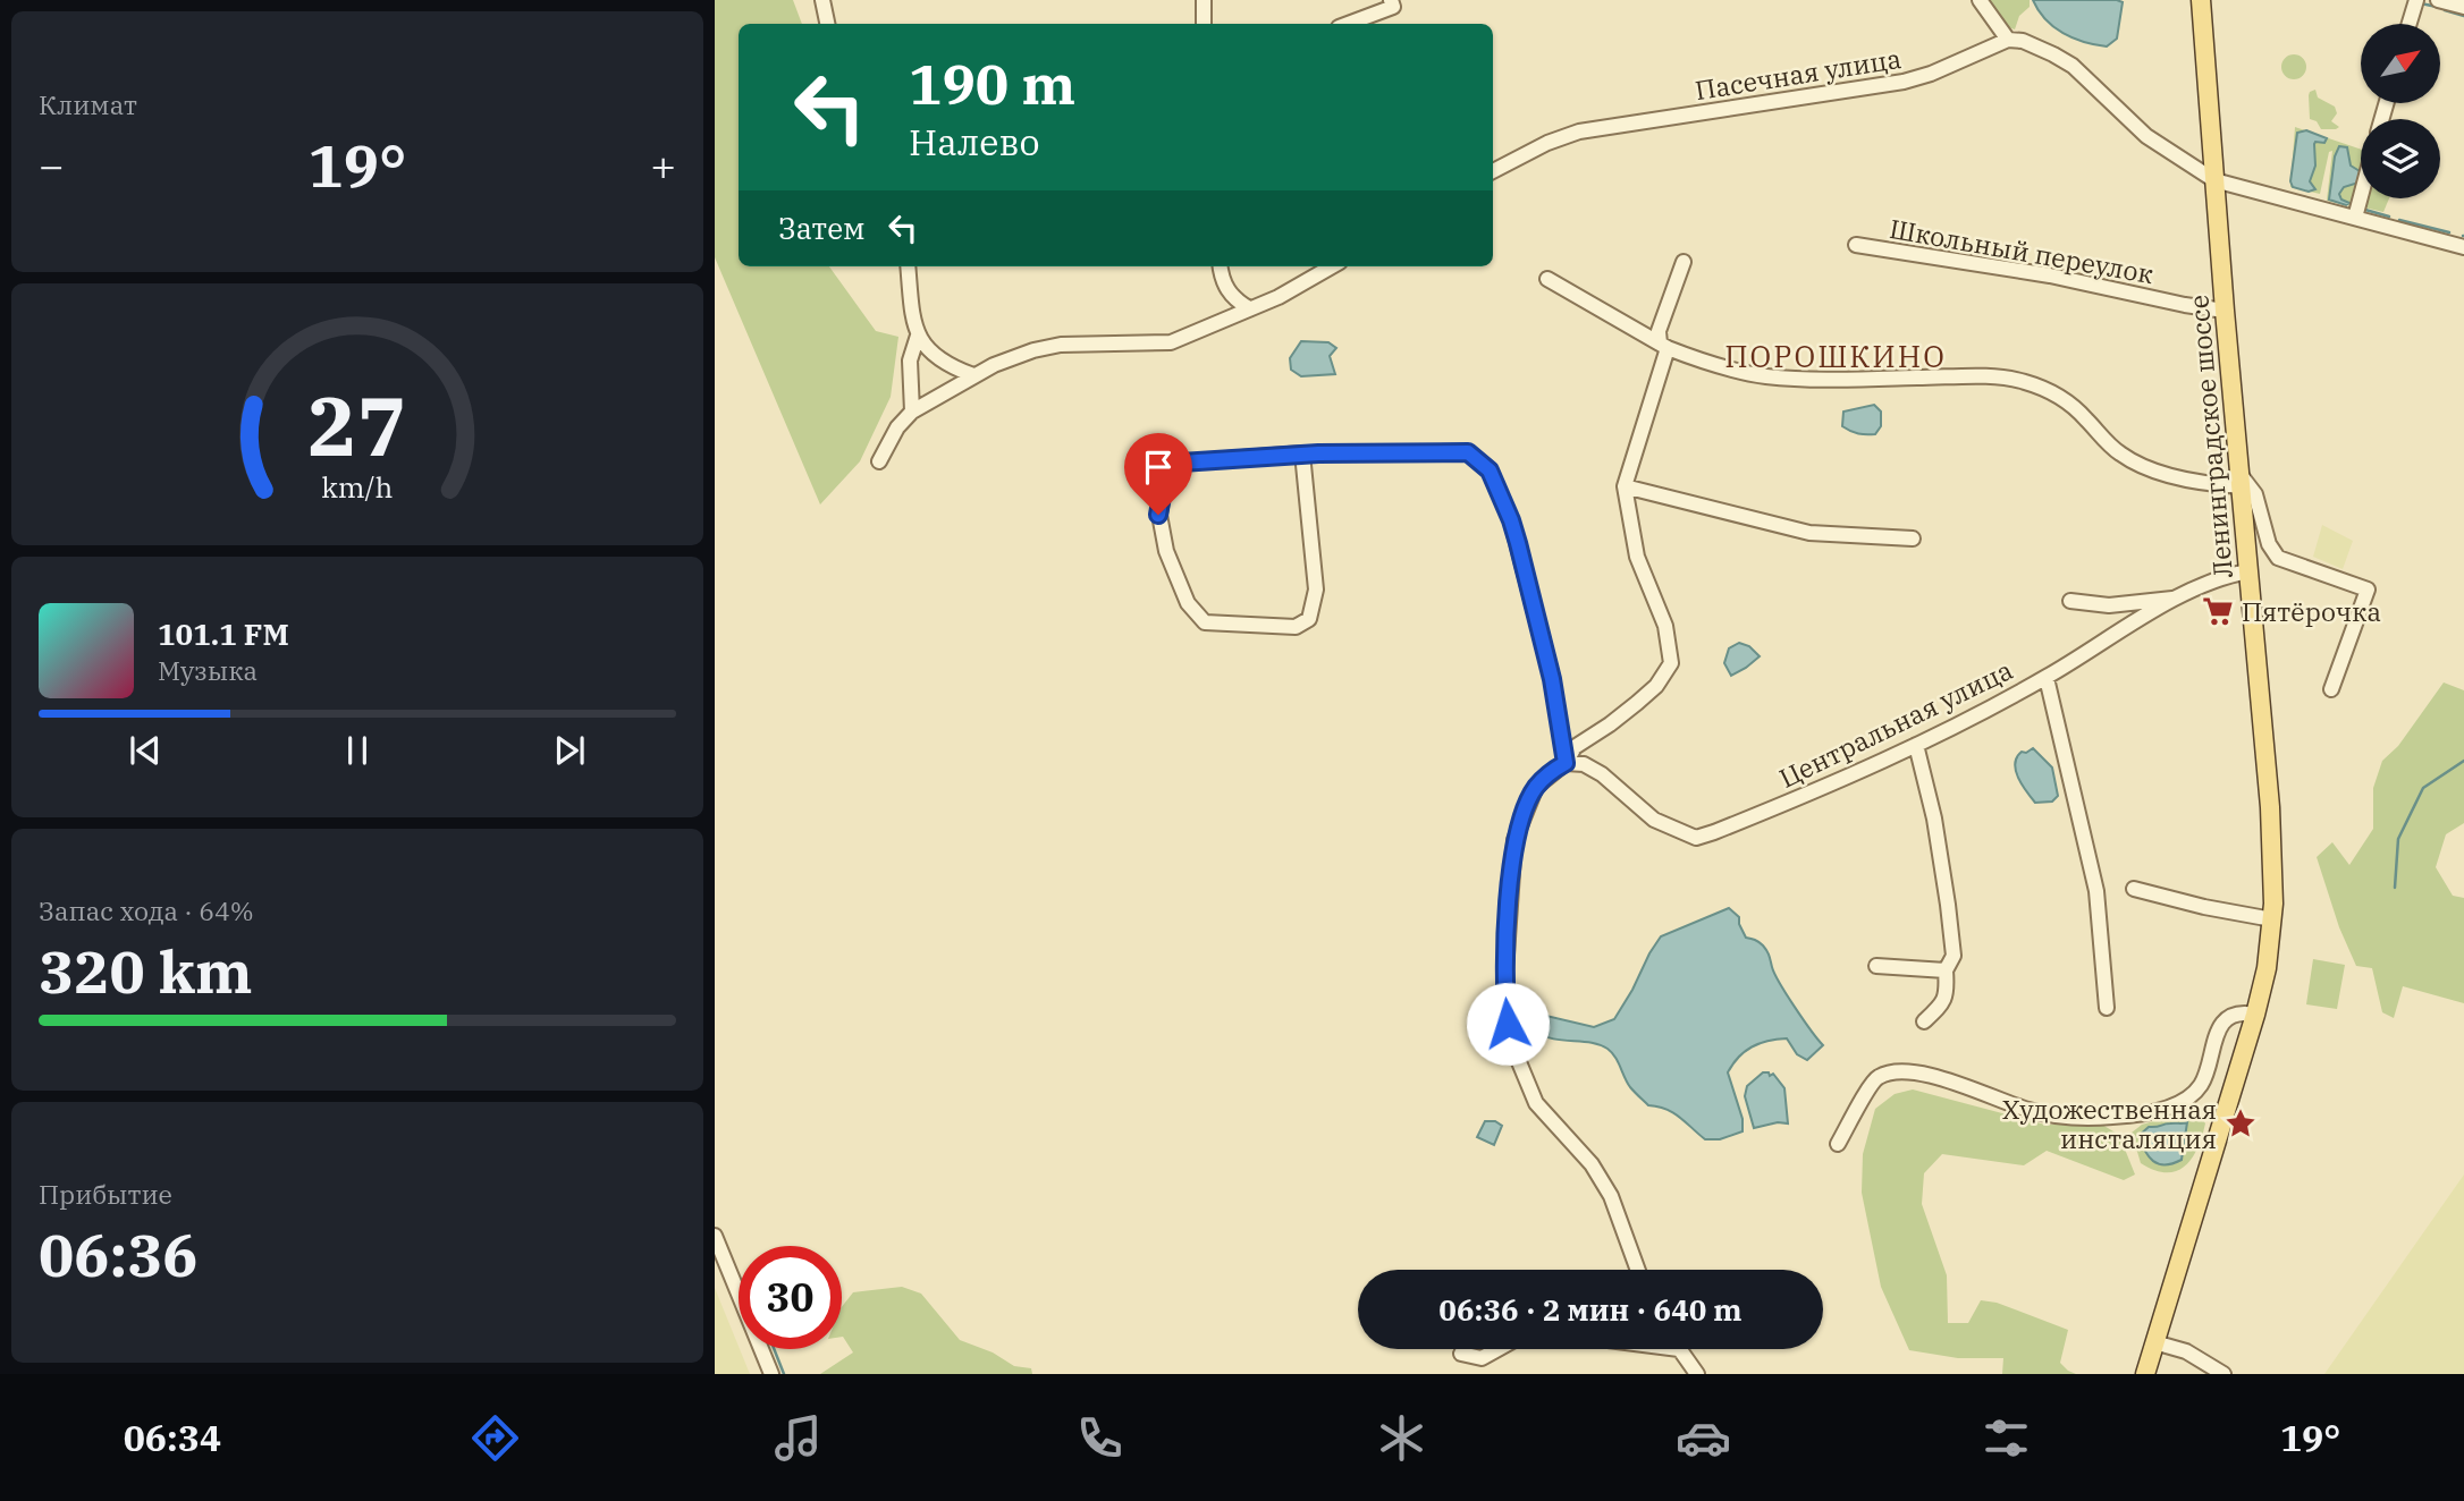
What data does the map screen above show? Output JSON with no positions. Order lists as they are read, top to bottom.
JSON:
{
  "streets": {
    "main road": ["Ленинградское шоссе"],
    "street": ["Пасечная улица", "Школьный переулок", "Центральная улица"]
  },
  "crossings": [
    ["Школьный переулок", "Ленинградское шоссе"],
    ["Ленинградское шоссе", "Центральная улица"]
  ],
  "districts": ["ПОРОШКИНО"],
  "places": {
    "supermarket": ["Пятёрочка"],
    "place": ["Художественная инсталяция"]
  },
  "north": "top right",
  "page": {
    "tile": [
      "Климат",
      ["Запас хода · 64%", "320 km"],
      ["Прибытие", "06:36"]
    ],
    "turn": ["190 m", "Налево"],
    "heat": ["−", "19°", "+"],
    "then": "Затем",
    "song": ["101.1 FM", "Музыка"],
    "limit": "30",
    "trip": "06:36 · 2 мин · 640 m",
    "tabs": ["06:34", "19°"],
    "gauge": ["27", "km/h"]
  }
}
